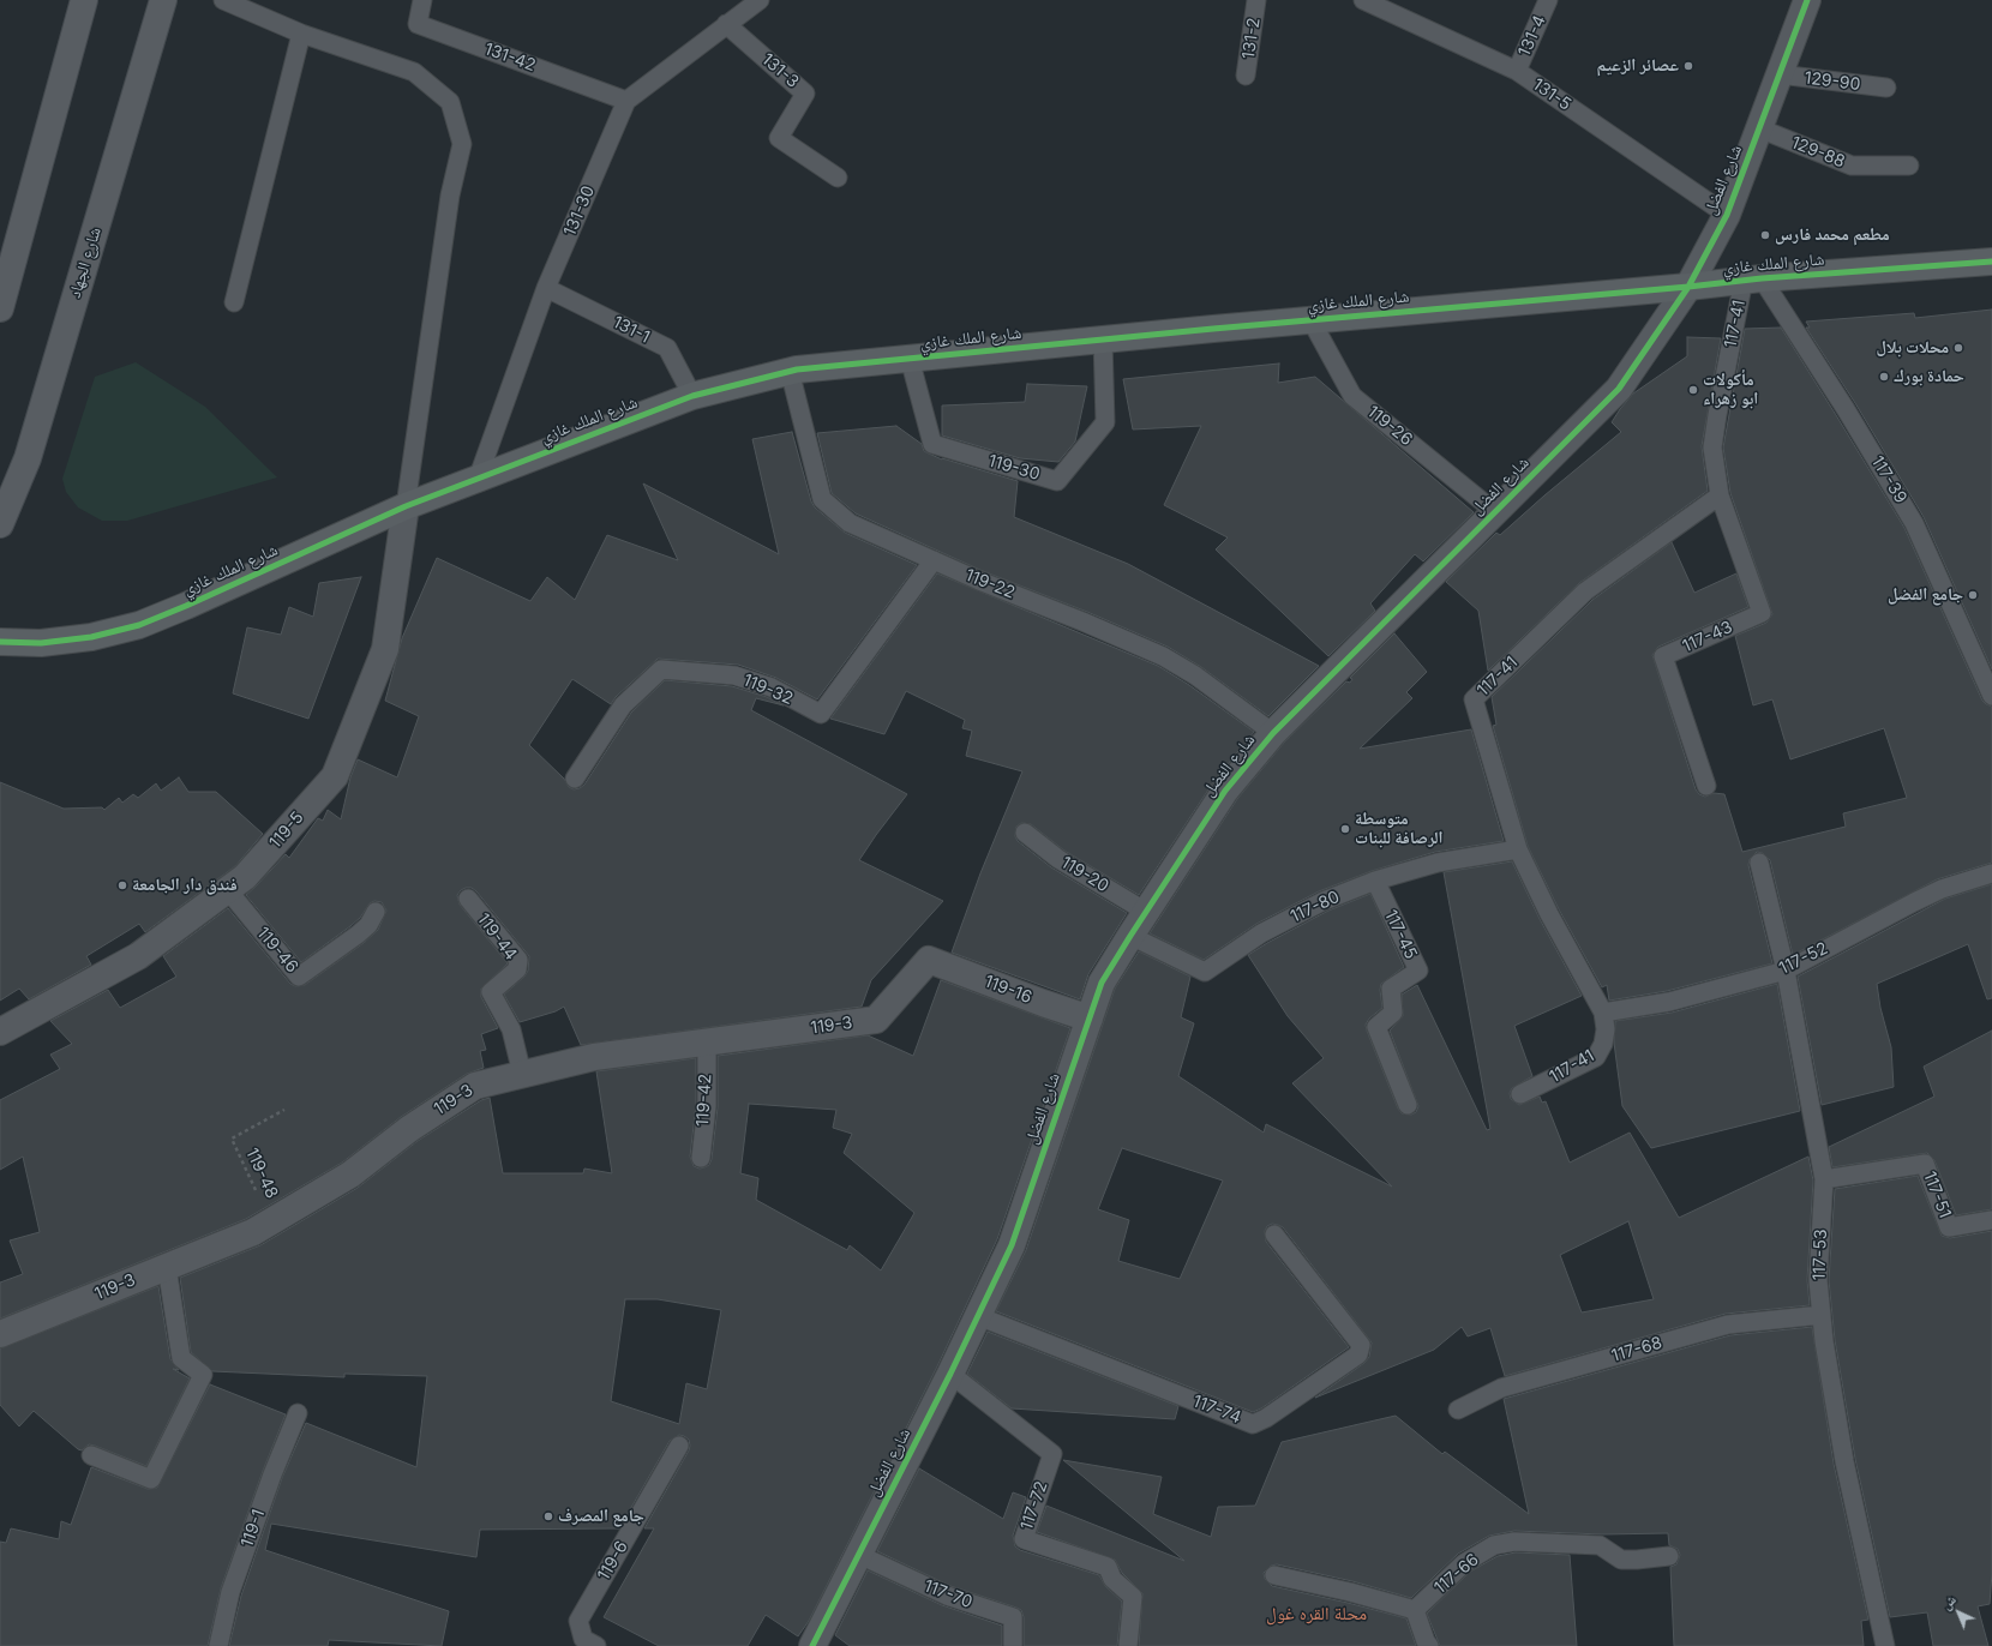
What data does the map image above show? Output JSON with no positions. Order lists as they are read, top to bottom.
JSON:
{
  "streets": {
    "main road": ["شارع الجهاد"],
    "street": [
      "شارع الفضل",
      "شارع الملك غازي",
      "119-5",
      "119-16",
      "119-3"
    ],
    "lane": [
      "131-4",
      "131-2",
      "131-42",
      "131-3",
      "129-90",
      "131-5",
      "129-88",
      "131-30",
      "117-41",
      "131-1",
      "119-26",
      "119-30",
      "117-39",
      "119-22",
      "117-43",
      "119-32",
      "119-20",
      "117-80",
      "117-45",
      "119-44",
      "119-46",
      "117-52",
      "119-42",
      "117-51",
      "117-53",
      "117-68",
      "117-74",
      "117-72",
      "119-1",
      "119-6",
      "117-66",
      "117-70"
    ],
    "path": ["119-48"]
  },
  "crossings": [
    ["131-4", "131-5"],
    ["131-42", "131-30"],
    ["131-3", "131-30"],
    ["129-90", "شارع الفضل"],
    ["131-5", "شارع الفضل"],
    ["129-88", "شارع الفضل"],
    ["شارع الفضل", "شارع الملك غازي"],
    ["شارع الفضل", "119-26"],
    ["شارع الفضل", "119-22"],
    ["شارع الفضل", "119-20"],
    ["شارع الفضل", "117-80"],
    ["شارع الفضل", "119-16"],
    ["شارع الفضل", "117-74"],
    ["شارع الفضل", "117-72"],
    ["شارع الفضل", "117-70"],
    ["131-30", "شارع الملك غازي"],
    ["131-30", "131-1"],
    ["شارع الملك غازي", "117-41"],
    ["شارع الملك غازي", "131-1"],
    ["شارع الملك غازي", "119-26"],
    ["شارع الملك غازي", "119-30"],
    ["شارع الملك غازي", "117-39"],
    ["شارع الملك غازي", "119-22"],
    ["شارع الملك غازي", "119-5"],
    ["117-41", "117-39"],
    ["117-41", "117-43"],
    ["117-41", "117-80"],
    ["117-41", "117-52"],
    ["119-22", "119-32"],
    ["119-5", "119-46"],
    ["117-80", "117-45"],
    ["119-44", "119-3"],
    ["117-52", "117-53"],
    ["119-16", "119-3"],
    ["119-3", "119-42"],
    ["119-3", "119-48"],
    ["117-51", "117-53"],
    ["117-53", "117-68"]
  ],
  "districts": ["محلة القره غول"],
  "places": [
    "عصائر الزعيم",
    "مطعم محمد فارس",
    "محلات بلال",
    "حمادة بورك",
    "مأكولات ابو زهراء",
    "جامع الفضل",
    "متوسطة الرصافة للبنات",
    "فندق دار الجامعة",
    "جامع المصرف"
  ],
  "north": "top left"
}
